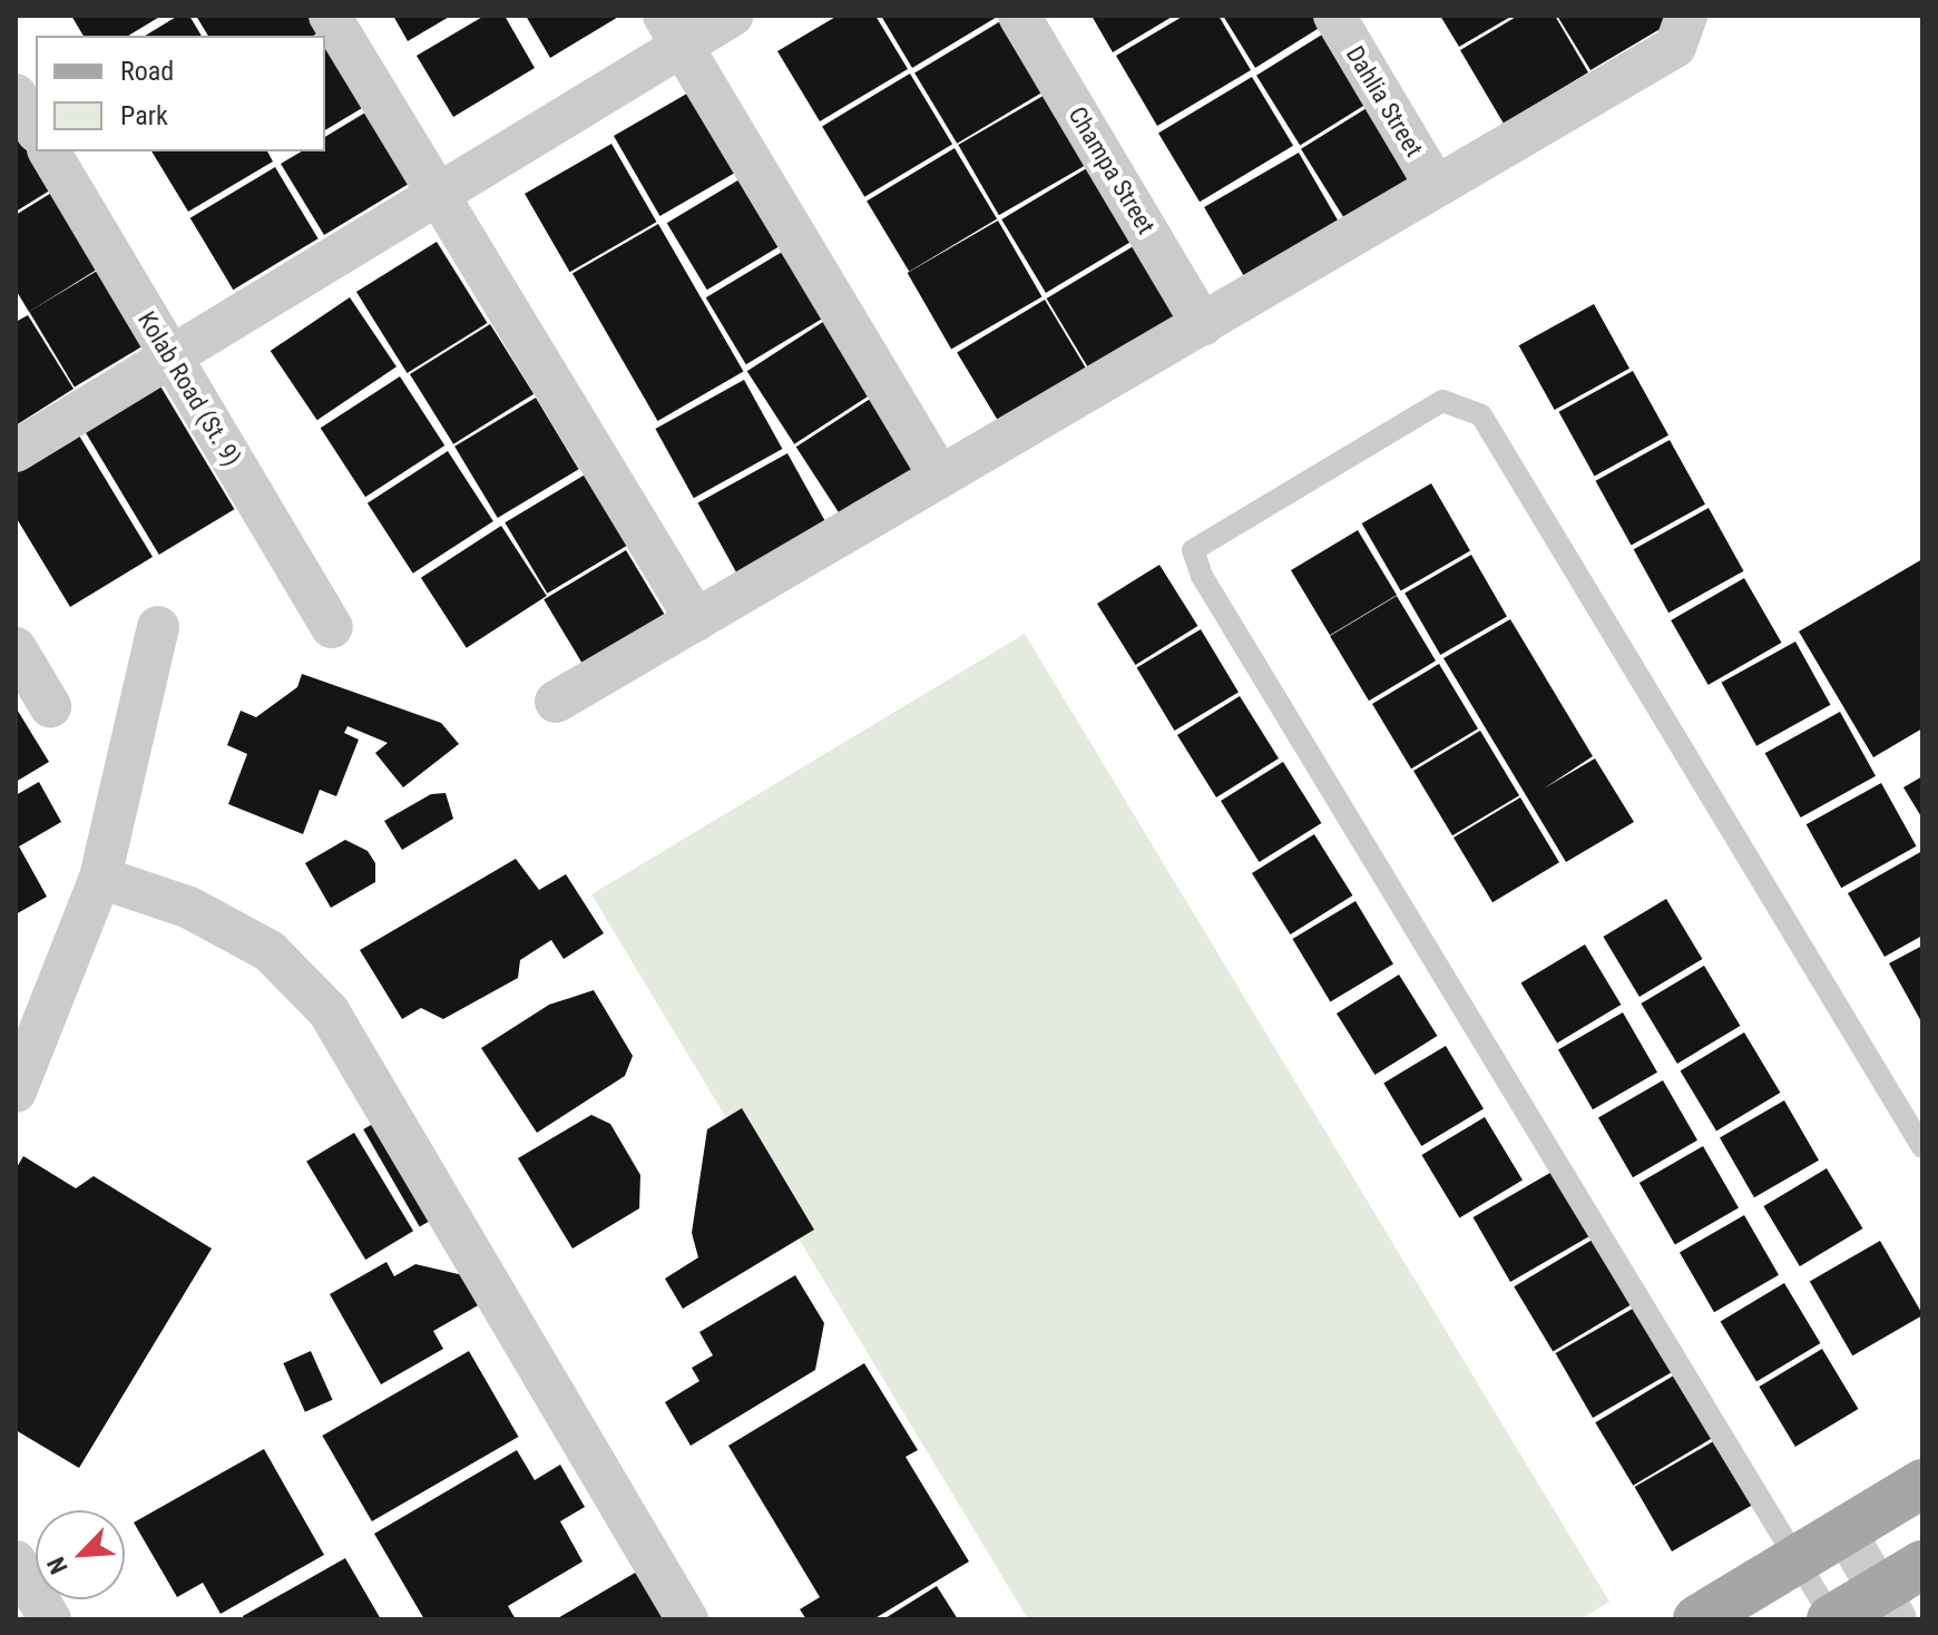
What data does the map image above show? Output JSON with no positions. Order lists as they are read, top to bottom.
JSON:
{
  "streets": {
    "street": ["Dahlia Street", "Champa Street", "Kolab Road (St. 9)"]
  },
  "legend": ["Road", "Park"],
  "north": "bottom left"
}
